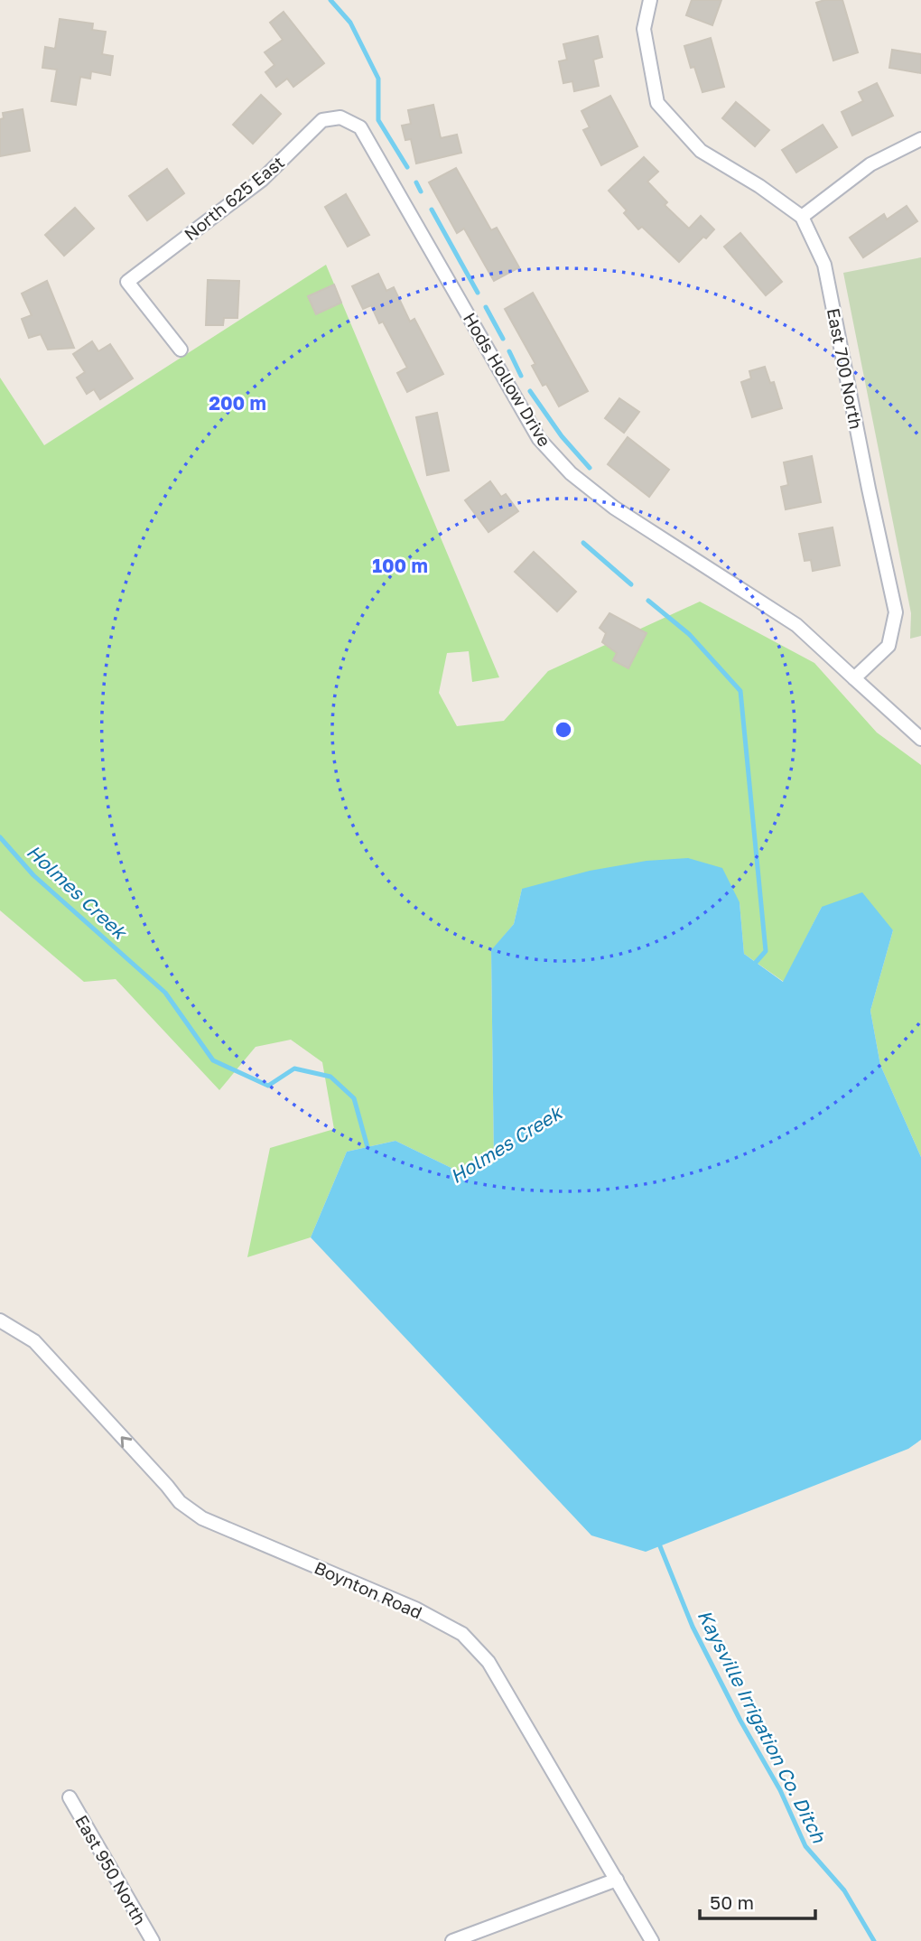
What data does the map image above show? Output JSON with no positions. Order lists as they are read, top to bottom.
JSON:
{
  "streets": {
    "street": [
      "North 625 East",
      "East 700 North",
      "Hods Hollow Drive",
      "Boynton Road",
      "East 950 North"
    ]
  },
  "crossings": [
    ["North 625 East", "Hods Hollow Drive"],
    ["East 700 North", "Hods Hollow Drive"]
  ],
  "one_way": ["Boynton Road"],
  "water": ["Holmes Creek", "Kaysville Irrigation Co. Ditch"],
  "scale_bar": "50 m",
  "rings": ["200 m", "100 m"]
}
